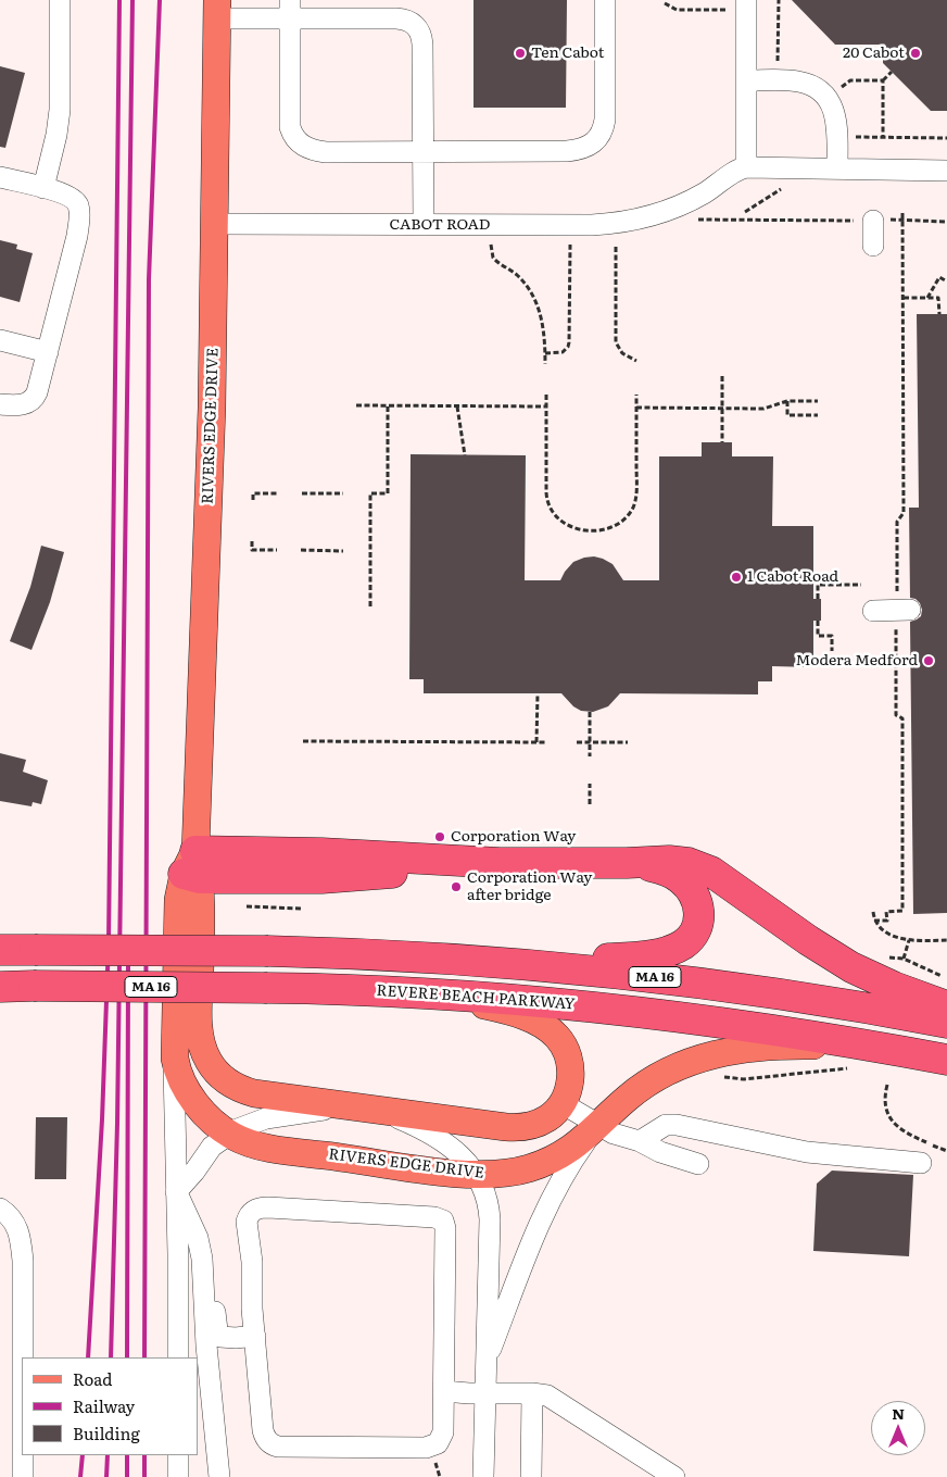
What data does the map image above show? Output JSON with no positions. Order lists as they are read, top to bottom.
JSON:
{
  "streets": {
    "highway": ["MA 16", "REVERE BEACH PARKWAY"],
    "main road": ["RIVERS EDGE DRIVE"],
    "street": ["CABOT ROAD"]
  },
  "crossings": [
    ["CABOT ROAD", "RIVERS EDGE DRIVE"],
    ["RIVERS EDGE DRIVE", "REVERE BEACH PARKWAY"]
  ],
  "places": [
    "Ten Cabot",
    "20 Cabot",
    "1 Cabot Road",
    "Modera Medford",
    "Corporation Way",
    "Corporation Way after bridge"
  ],
  "legend": ["Road", "Railway", "Building"],
  "north": "top"
}
